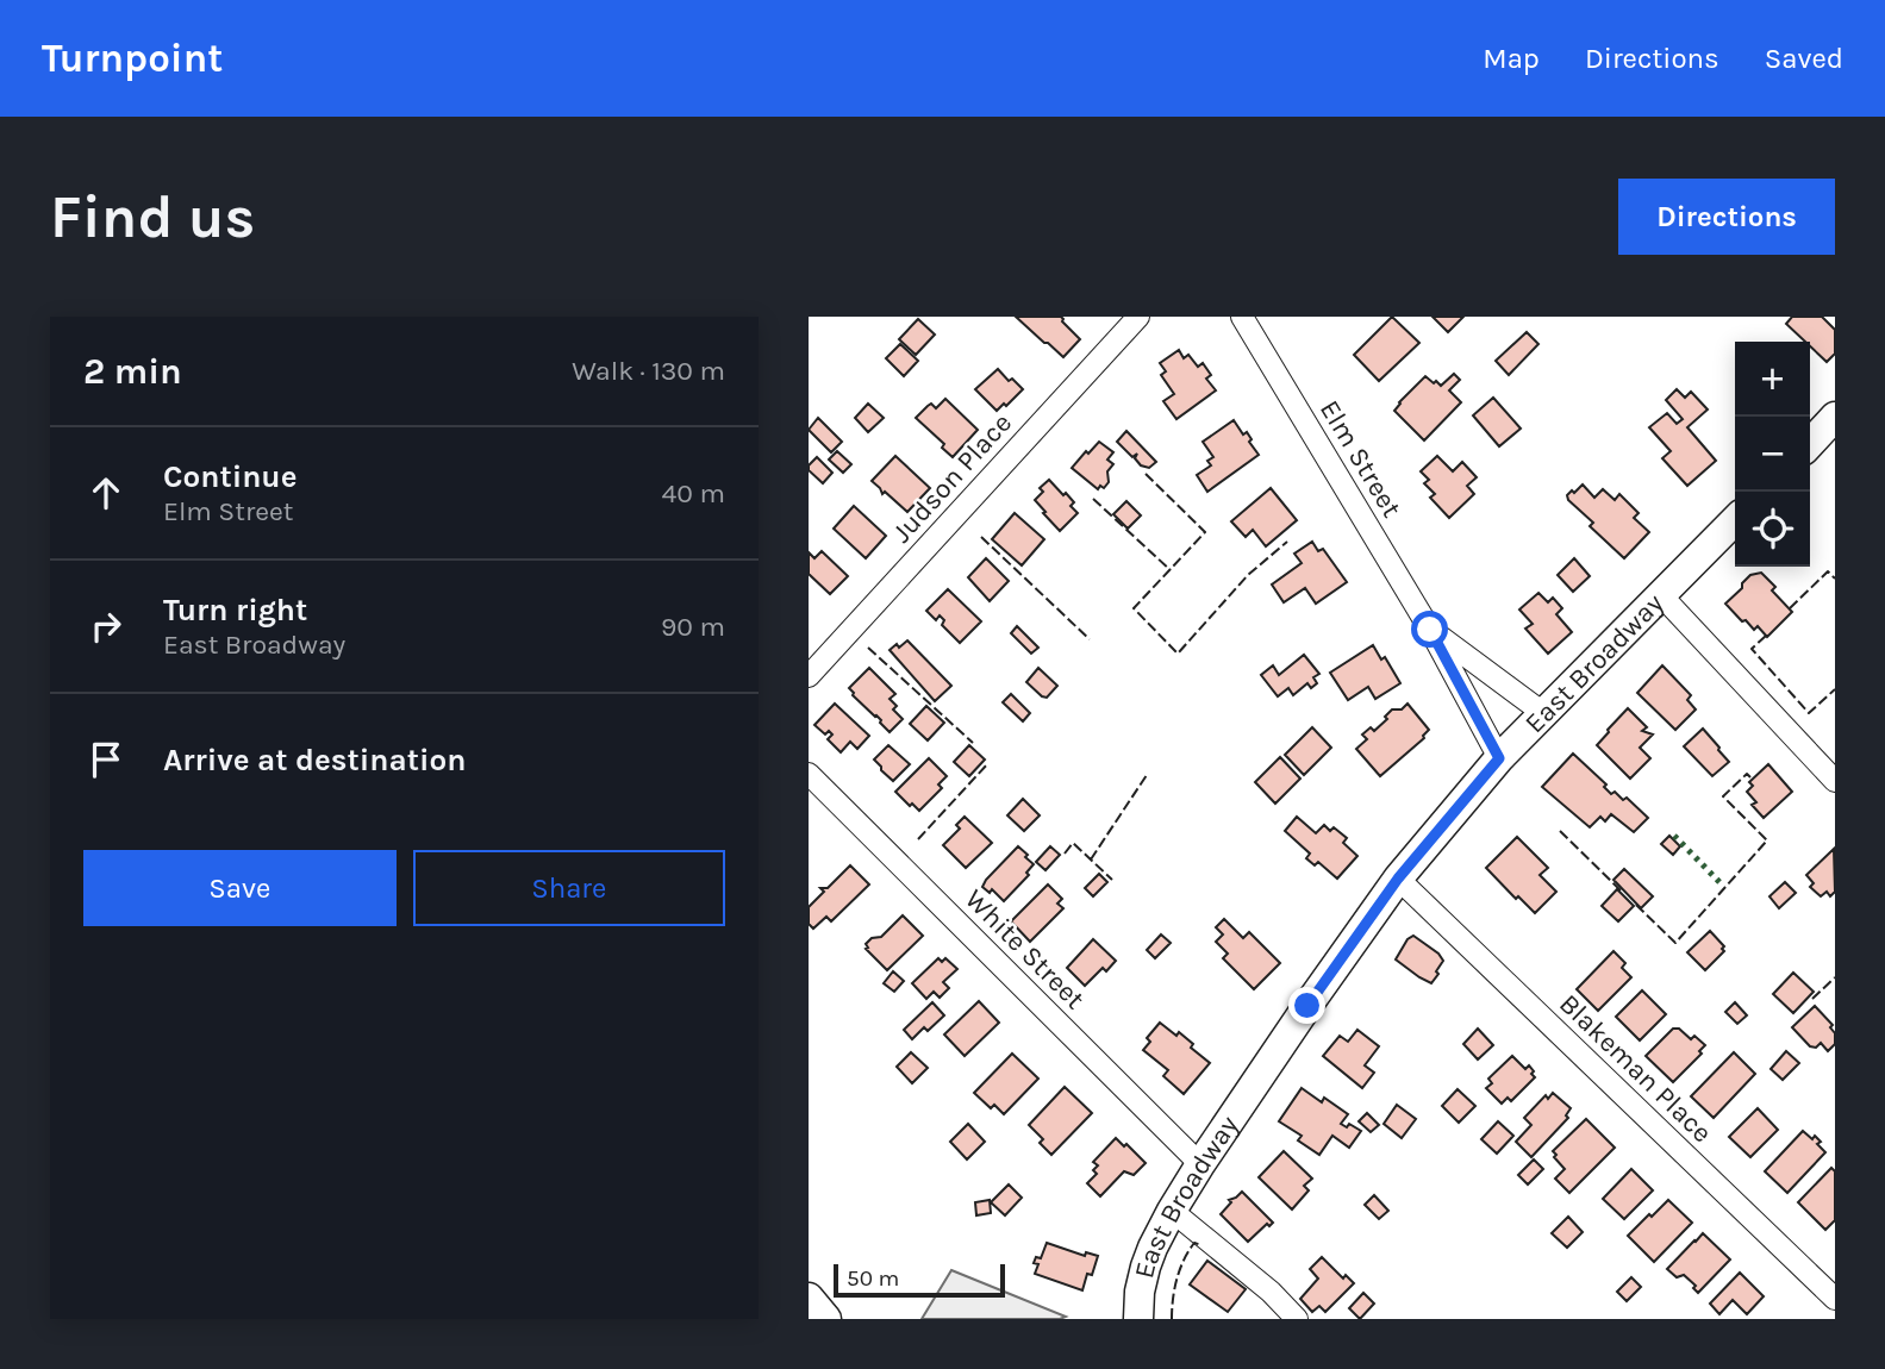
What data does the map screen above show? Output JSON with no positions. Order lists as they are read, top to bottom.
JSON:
{
  "streets": {
    "street": [
      "Elm Street",
      "Judson Place",
      "East Broadway",
      "White Street",
      "Blakeman Place"
    ]
  },
  "crossings": [
    ["Elm Street", "East Broadway"],
    ["East Broadway", "White Street"],
    ["East Broadway", "Blakeman Place"]
  ],
  "scale_bar": "50 m",
  "page": {
    "header": "Turnpoint",
    "nav": ["Map", "Directions", "Saved"],
    "buttons": [
      "Directions",
      ["Save", "Share"]
    ],
    "title": "Find us",
    "heading": ["2 min", "Walk · 130 m"],
    "map_buttons": ["+", "−"],
    "list": [
      ["Continue", "Elm Street", "40 m"],
      ["Turn right", "East Broadway", "90 m"],
      "Arrive at destination"
    ],
    "scale": "50 m"
  }
}
